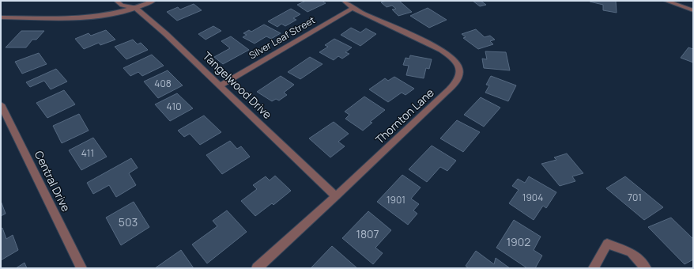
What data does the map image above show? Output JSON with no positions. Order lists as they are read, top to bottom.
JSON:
{
  "streets": {
    "street": [
      "Silver Leaf Street",
      "Tangelwood Drive",
      "Thornton Lane",
      "Central Drive"
    ]
  },
  "crossings": [
    ["Silver Leaf Street", "Tangelwood Drive"],
    ["Silver Leaf Street", "Thornton Lane"],
    ["Tangelwood Drive", "Thornton Lane"]
  ],
  "house_numbers": [
    "408",
    "410",
    "411",
    "1904",
    "701",
    "1901",
    "503",
    "1807",
    "1902"
  ]
}
